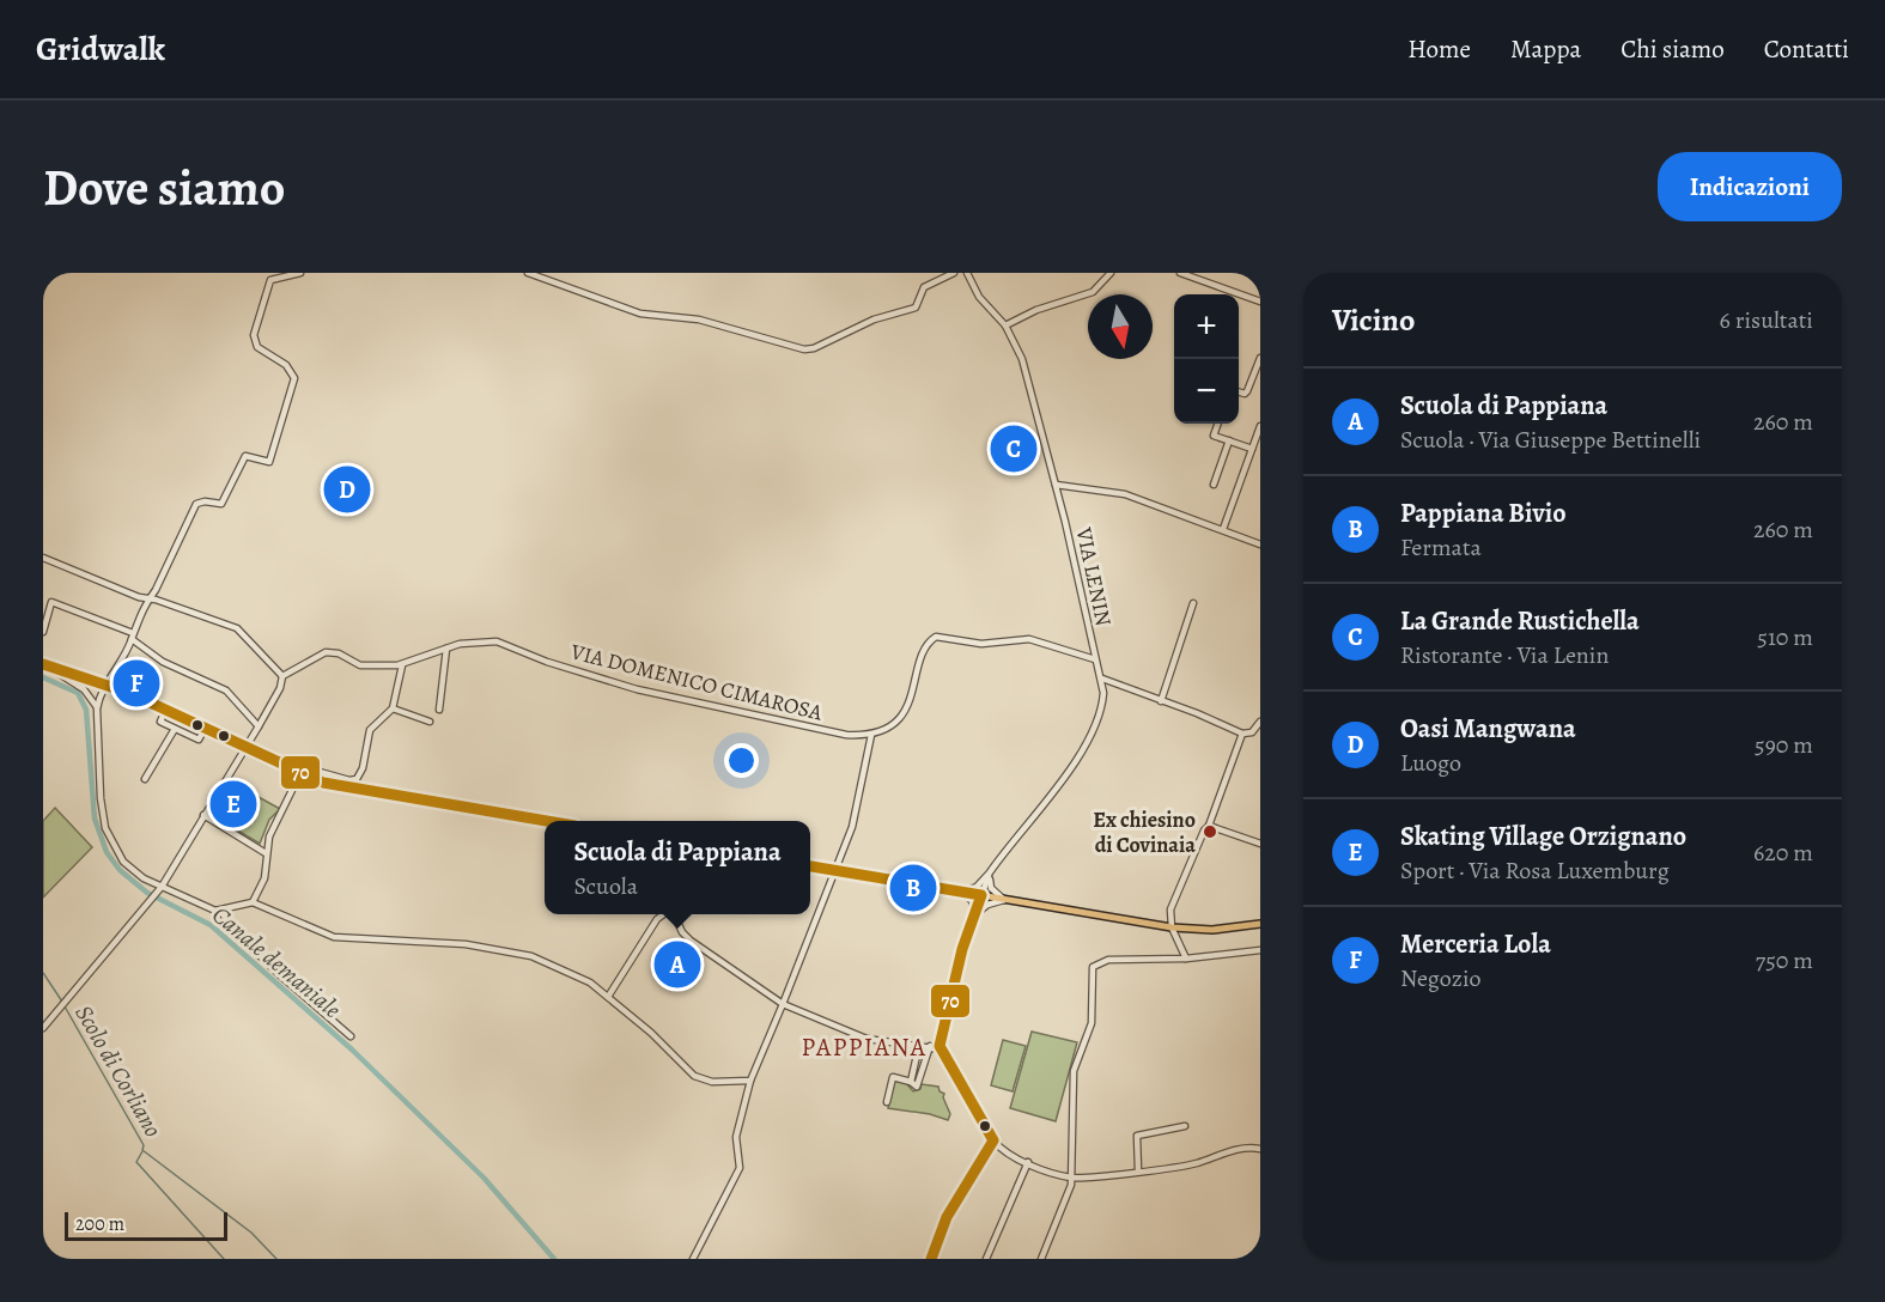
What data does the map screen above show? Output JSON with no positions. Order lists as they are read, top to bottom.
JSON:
{
  "streets": {
    "street": ["VIA LENIN", "VIA DOMENICO CIMAROSA"]
  },
  "districts": ["PAPPIANA"],
  "water": ["Canale demaniale", "Scolo di Corliano"],
  "places": ["Ex chiesino di Covinaia"],
  "lines": ["transit line 70"],
  "scale_bar": "200 m",
  "north": "bottom",
  "page": {
    "header": "Gridwalk",
    "nav": [
      "Home",
      "Mappa",
      "Chi siamo",
      "Contatti"
    ],
    "buttons": "Indicazioni",
    "title": "Dove siamo",
    "heading": ["Vicino", "6 risultati"],
    "map_buttons": ["+", "−"],
    "list": [
      {
        "mark": "A",
        "name": "Scuola di Pappiana",
        "note": "Scuola · Via Giuseppe Bettinelli",
        "value": "260 m"
      },
      {
        "mark": "B",
        "name": "Pappiana Bivio",
        "note": "Fermata",
        "value": "260 m"
      },
      {
        "mark": "C",
        "name": "La Grande Rustichella",
        "note": "Ristorante · Via Lenin",
        "value": "510 m"
      },
      {
        "mark": "D",
        "name": "Oasi Mangwana",
        "note": "Luogo",
        "value": "590 m"
      },
      {
        "mark": "E",
        "name": "Skating Village Orzignano",
        "note": "Sport · Via Rosa Luxemburg",
        "value": "620 m"
      },
      {
        "mark": "F",
        "name": "Merceria Lola",
        "note": "Negozio",
        "value": "750 m"
      }
    ],
    "pins": [
      "C",
      "D",
      "F",
      "E",
      "B",
      "A"
    ],
    "popup": ["Scuola di Pappiana", "Scuola"],
    "scale": "200 m"
  }
}
